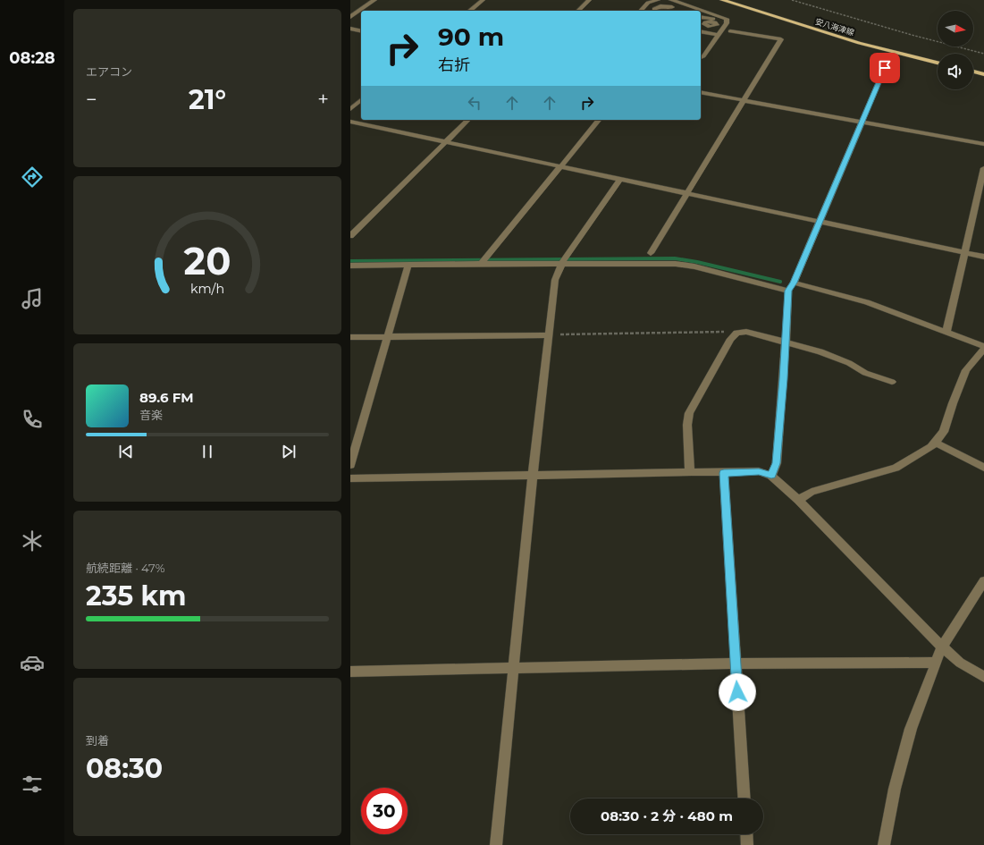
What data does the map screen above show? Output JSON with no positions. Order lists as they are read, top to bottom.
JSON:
{
  "streets": {
    "main road": ["安八海津線"]
  },
  "north": "right",
  "page": {
    "tabs": "08:28",
    "tile": [
      "エアコン",
      ["航続距離 · 47%", "235 km"],
      ["到着", "08:30"]
    ],
    "turn": ["90 m", "右折"],
    "heat": ["−", "21°", "+"],
    "song": ["89.6 FM", "音楽"],
    "limit": "30",
    "trip": "08:30 · 2 分 · 480 m",
    "gauge": ["20", "km/h"]
  }
}
